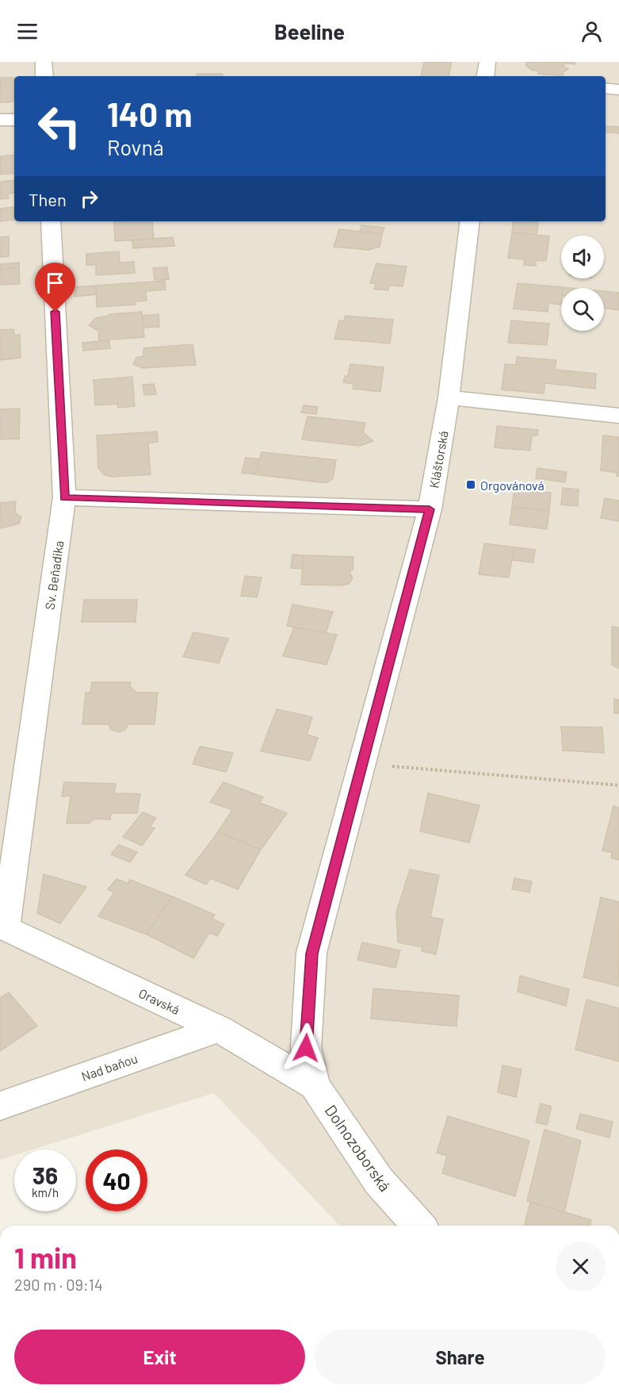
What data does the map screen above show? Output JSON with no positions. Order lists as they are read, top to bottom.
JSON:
{
  "streets": {
    "street": [
      "Kláštorská",
      "Sv. Beňadika",
      "Oravská",
      "Nad baňou",
      "Dolnozoborská"
    ]
  },
  "crossings": [
    ["Kláštorská", "Oravská"],
    ["Kláštorská", "Dolnozoborská"],
    ["Sv. Beňadika", "Oravská"],
    ["Oravská", "Nad baňou"],
    ["Oravská", "Dolnozoborská"]
  ],
  "places": {
    "transit": ["Orgovánová"]
  },
  "page": {
    "header": "Beeline",
    "turn": ["140 m", "Rovná"],
    "then": "Then",
    "speed": "36 km/h",
    "limit": "40",
    "heading": ["1 min", "290 m · 09:14"],
    "buttons": ["Exit", "Share"]
  }
}
